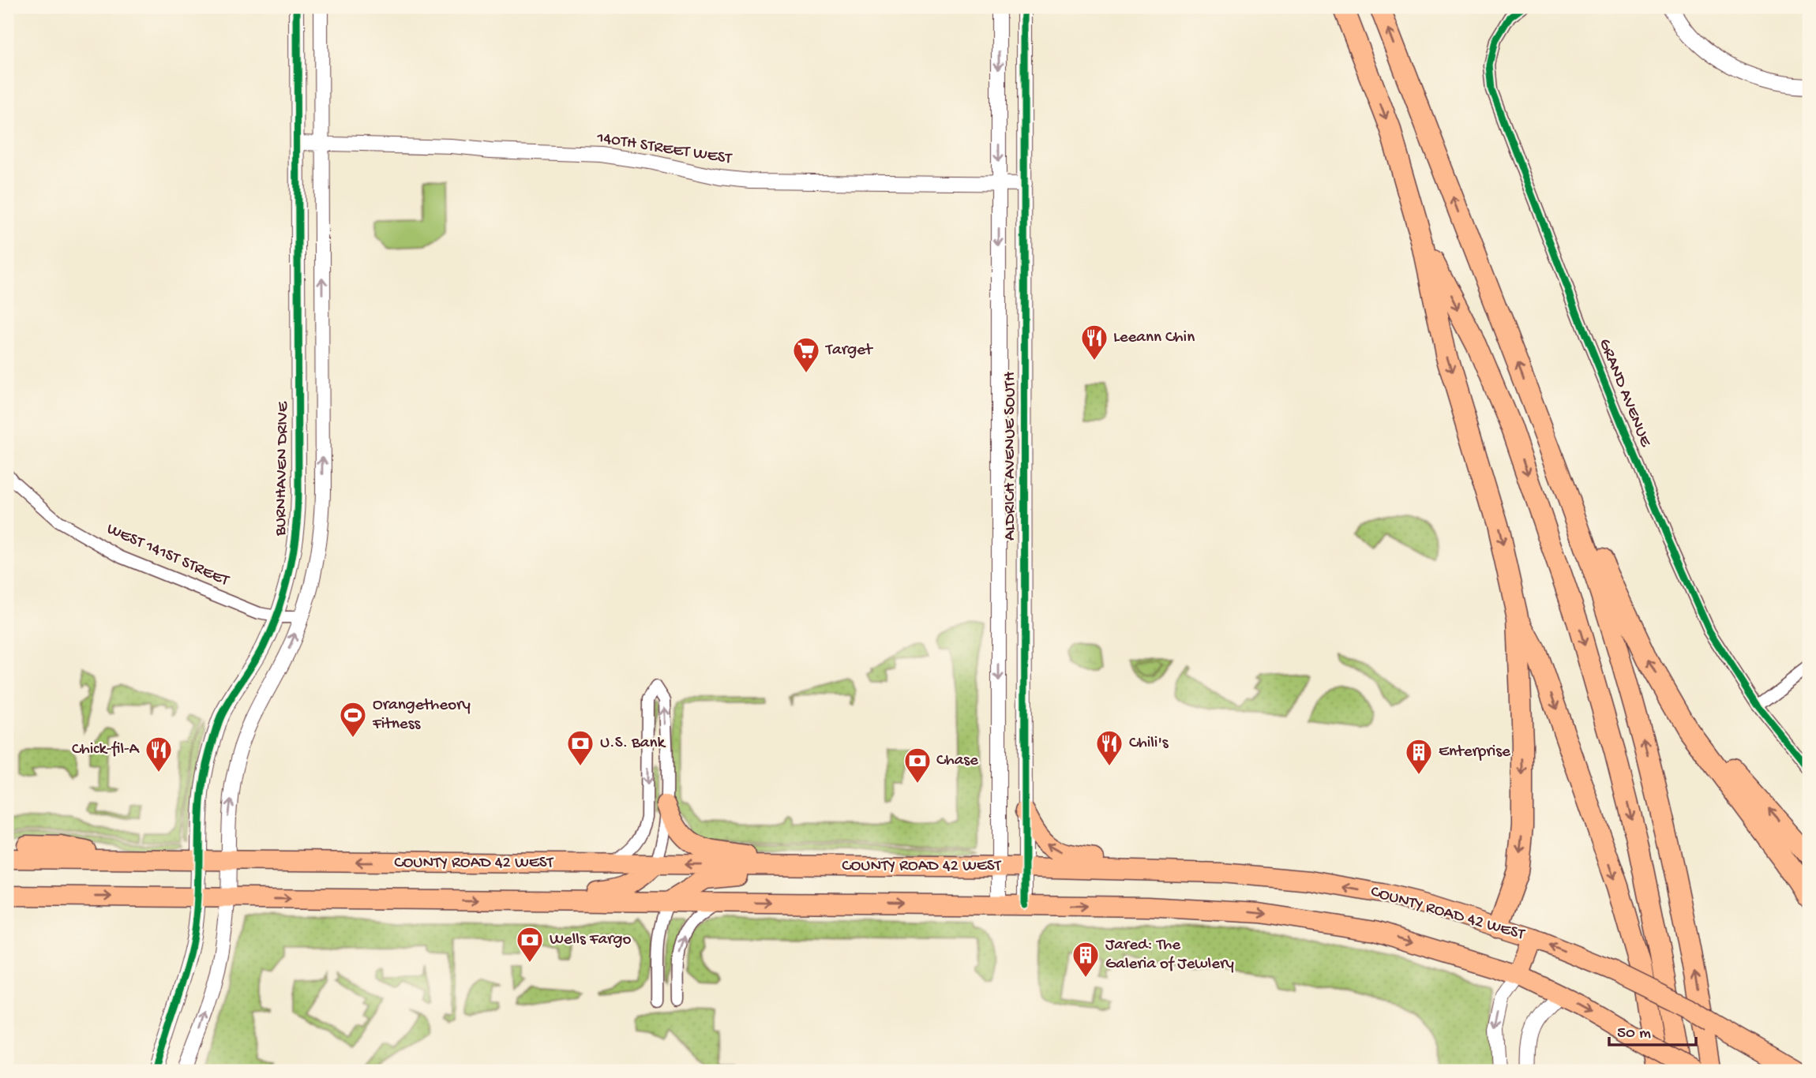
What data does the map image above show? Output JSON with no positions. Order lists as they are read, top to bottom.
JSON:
{
  "streets": {
    "highway": ["COUNTY ROAD 42 WEST"],
    "street": [
      "140TH STREET WEST",
      "GRAND AVENUE",
      "ALDRICH AVENUE SOUTH",
      "BURNHAVEN DRIVE",
      "WEST 141ST STREET"
    ]
  },
  "crossings": [
    ["140TH STREET WEST", "ALDRICH AVENUE SOUTH"],
    ["140TH STREET WEST", "BURNHAVEN DRIVE"],
    ["ALDRICH AVENUE SOUTH", "COUNTY ROAD 42 WEST"],
    ["BURNHAVEN DRIVE", "WEST 141ST STREET"],
    ["BURNHAVEN DRIVE", "COUNTY ROAD 42 WEST"]
  ],
  "places": {
    "restaurant": ["Leeann Chin", "Chili's", "Chick-fil-A"],
    "supermarket": ["Target"],
    "sports": ["Orangetheory Fitness"],
    "bank": ["U.S. Bank", "Chase", "Wells Fargo"],
    "building": ["Enterprise", "Jared: The Galeria of Jewlery"]
  },
  "scale_bar": "50 m"
}
